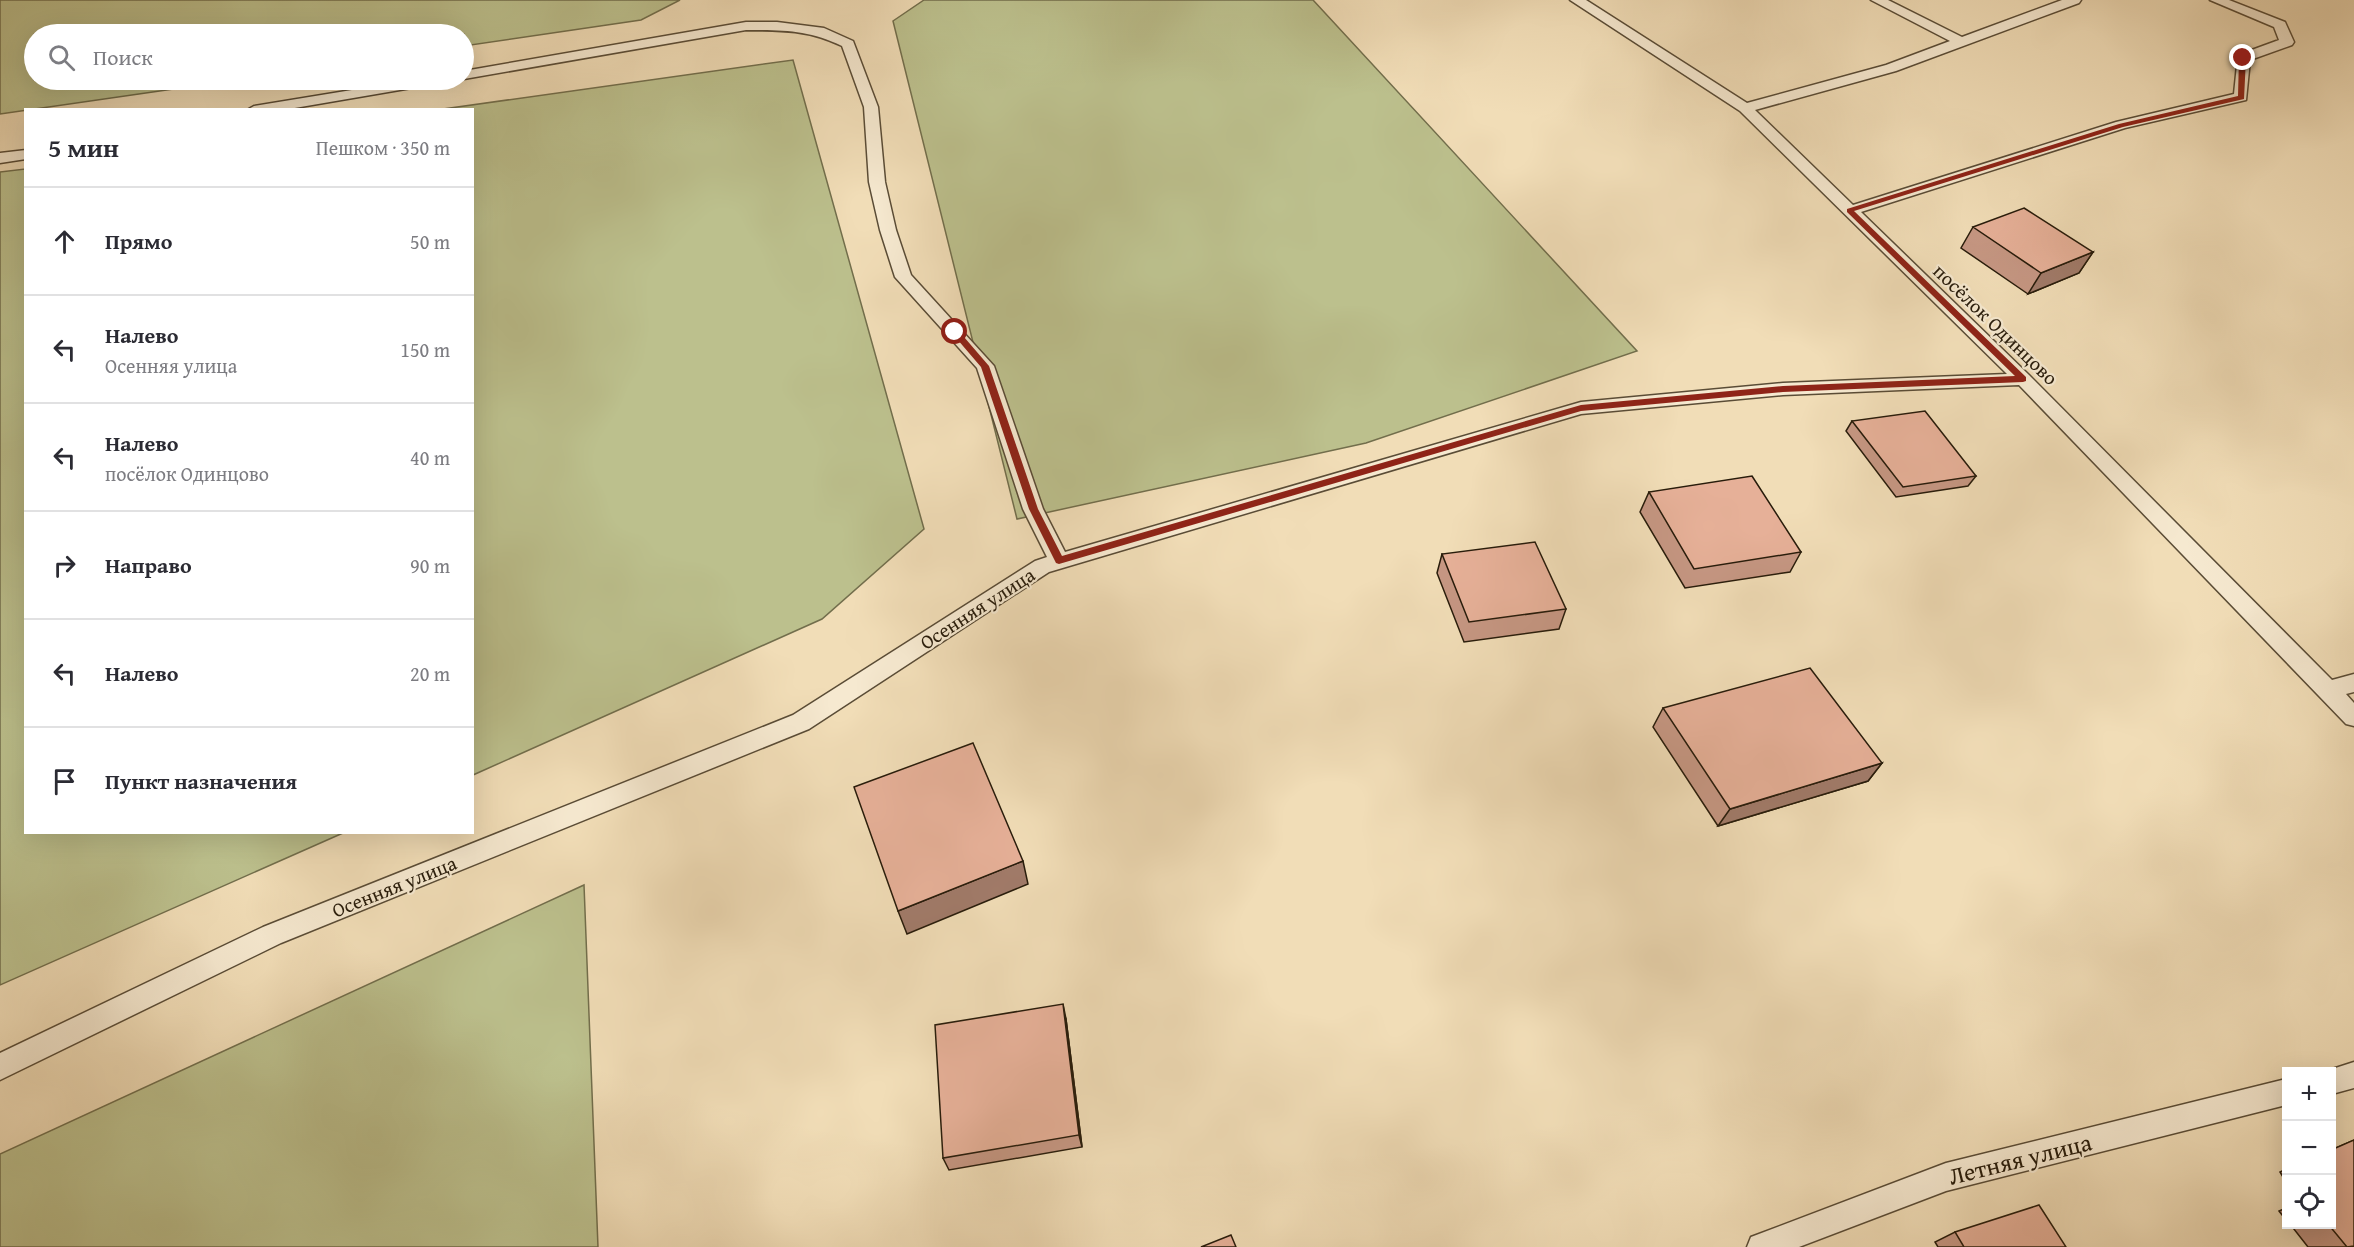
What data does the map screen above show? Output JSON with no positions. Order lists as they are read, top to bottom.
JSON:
{
  "streets": {
    "lane": ["посёлок Одинцово", "Осенняя улица", "Летняя улица"]
  },
  "crossings": [
    ["посёлок Одинцово", "Осенняя улица"]
  ],
  "page": {
    "search": "Поиск",
    "heading": ["5 мин", "Пешком · 350 m"],
    "list": [
      ["Прямо", "50 m"],
      ["Налево", "Осенняя улица", "150 m"],
      ["Налево", "посёлок Одинцово", "40 m"],
      ["Направо", "90 m"],
      ["Налево", "20 m"],
      "Пункт назначения"
    ],
    "map_buttons": ["+", "−"]
  }
}
